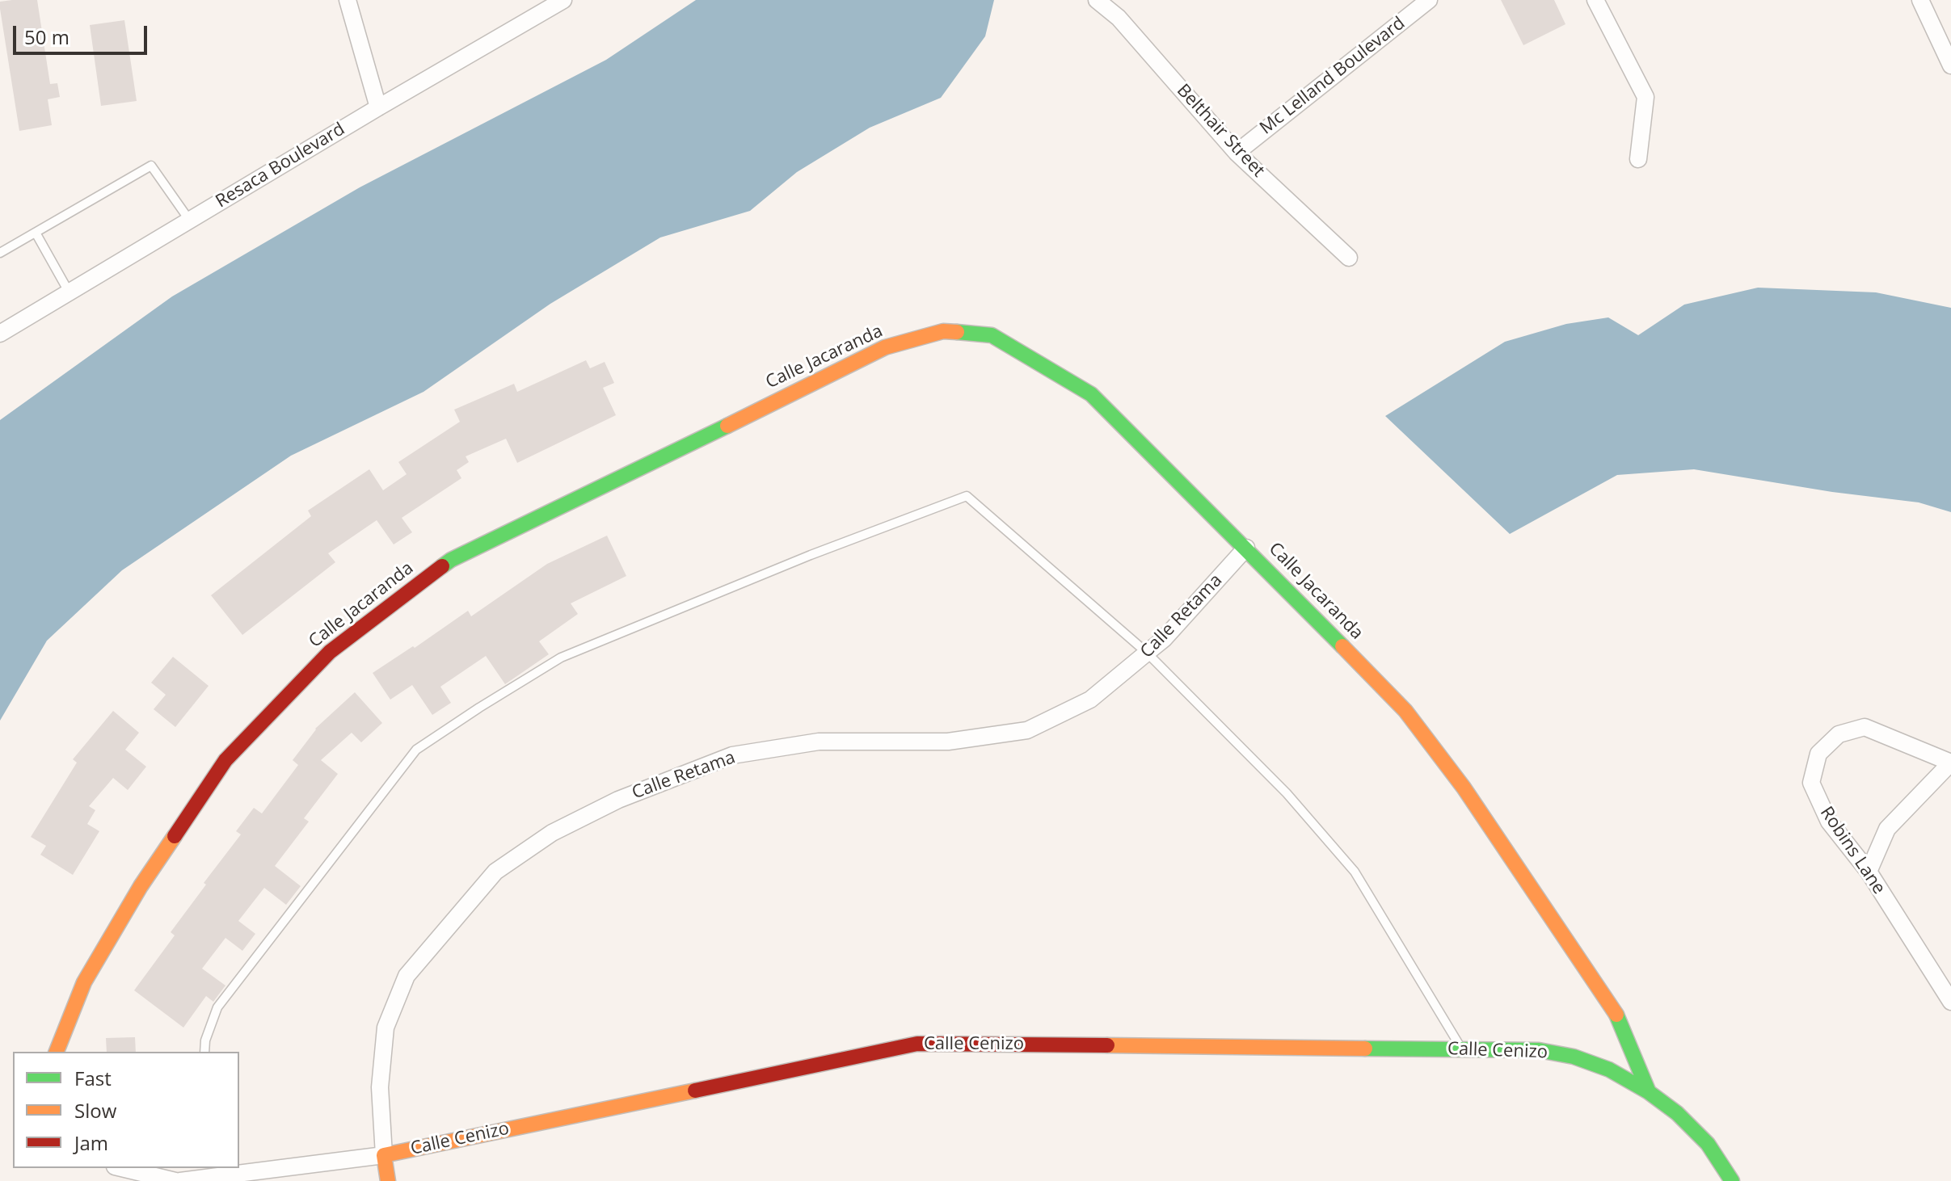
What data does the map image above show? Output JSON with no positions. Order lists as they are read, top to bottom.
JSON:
{
  "streets": {
    "street": [
      "Mc Lelland Boulevard",
      "Belthair Street",
      "Resaca Boulevard",
      "Calle Jacaranda",
      "Calle Retama",
      "Robins Lane",
      "Calle Cenizo"
    ]
  },
  "crossings": [
    ["Mc Lelland Boulevard", "Belthair Street"],
    ["Calle Jacaranda", "Calle Retama"],
    ["Calle Jacaranda", "Calle Cenizo"],
    ["Calle Retama", "Calle Cenizo"]
  ],
  "legend": ["Fast", "Slow", "Jam"],
  "scale_bar": "50 m"
}
